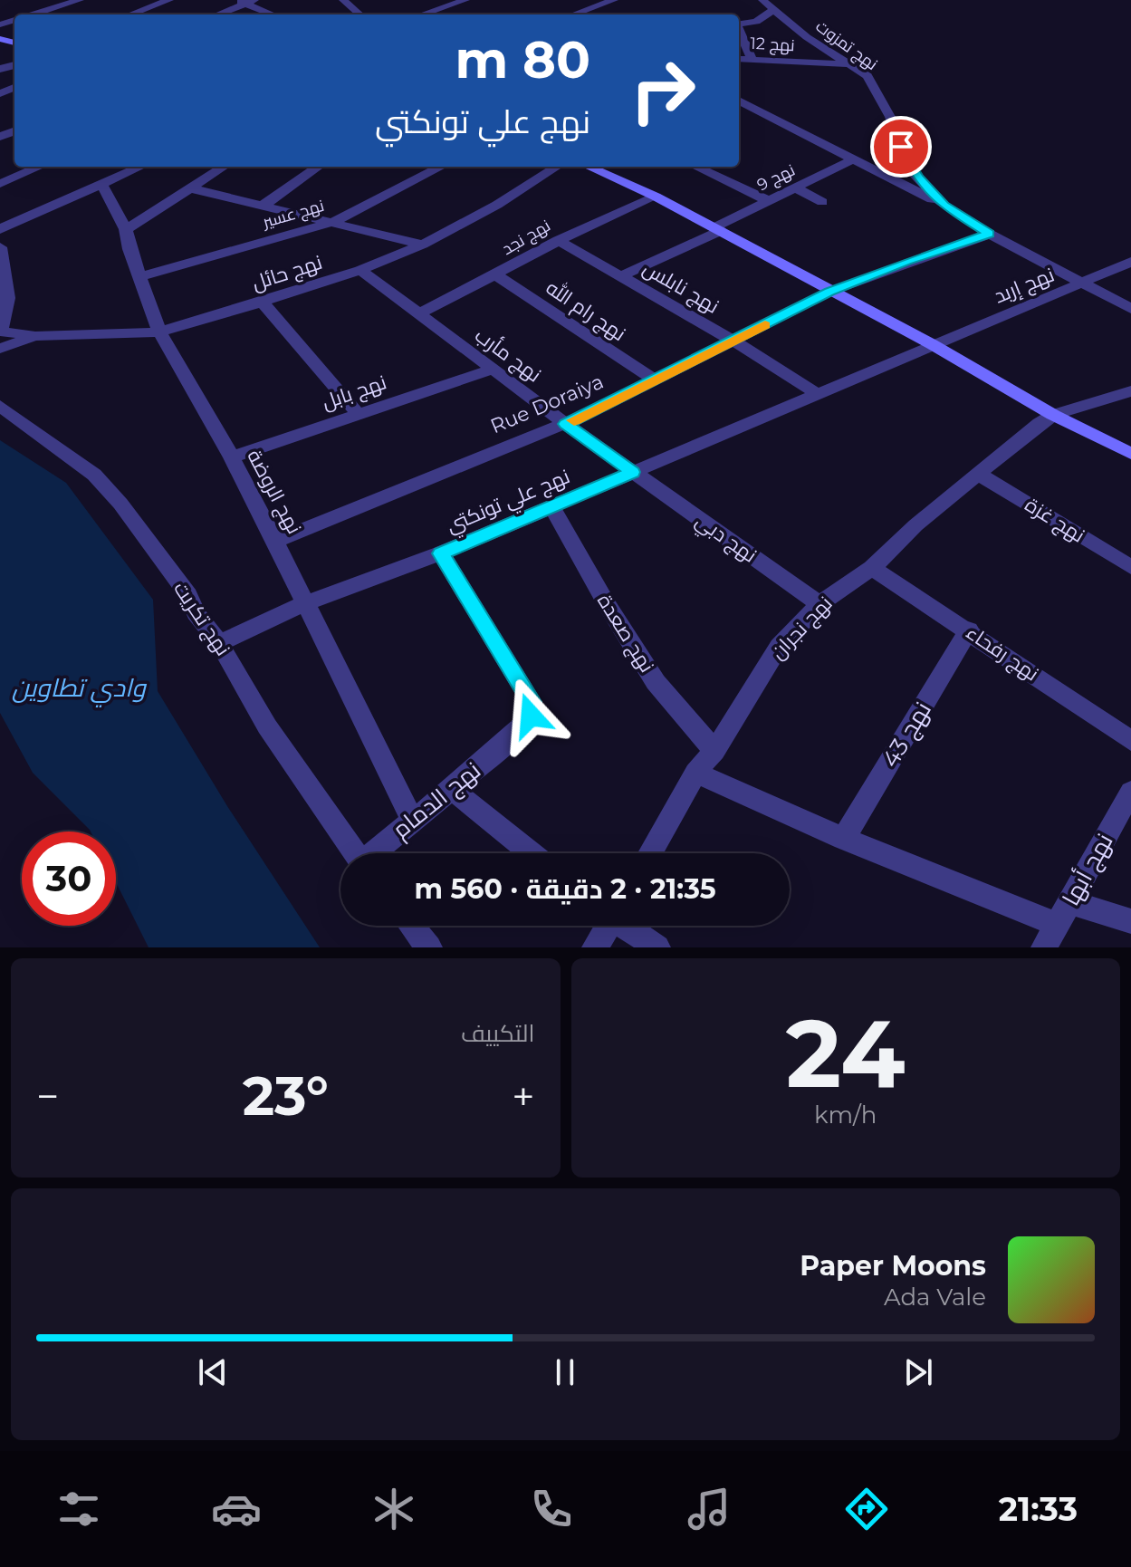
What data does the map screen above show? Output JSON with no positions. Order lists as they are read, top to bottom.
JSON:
{
  "streets": {
    "street": [
      "نهج 12",
      "نهج تمزوت",
      "نهج 9",
      "نهج عسير",
      "نهج نجد",
      "نهج حائل",
      "نهج إربد",
      "نهج نابلس",
      "نهج رام الله",
      "نهج مأرب",
      "نهج بابل",
      "Rue Doraiya",
      "نهج الروضة",
      "نهج علي تونكتي",
      "نهج غزة",
      "نهج دبي",
      "نهج تكريت",
      "نهج نجران",
      "نهج صعدة",
      "نهج رفحاء",
      "نهج 43",
      "نهج الدمام",
      "نهج أبها"
    ]
  },
  "crossings": [
    ["نهج 12", "نهج تمزوت"],
    ["نهج تمزوت", "نهج إربد"],
    ["نهج تمزوت", "Rue Doraiya"],
    ["نهج 9", "نهج نابلس"],
    ["نهج عسير", "نهج الروضة"],
    ["نهج نجد", "نهج نابلس"],
    ["نهج نجد", "نهج رام الله"],
    ["نهج نجد", "نهج مأرب"],
    ["نهج حائل", "نهج مأرب"],
    ["نهج حائل", "نهج الروضة"],
    ["نهج إربد", "نهج علي تونكتي"],
    ["نهج نابلس", "Rue Doraiya"],
    ["نهج نابلس", "نهج علي تونكتي"],
    ["نهج رام الله", "Rue Doraiya"],
    ["نهج مأرب", "نهج بابل"],
    ["نهج مأرب", "Rue Doraiya"],
    ["نهج مأرب", "نهج علي تونكتي"],
    ["نهج مأرب", "نهج دبي"],
    ["نهج بابل", "نهج الروضة"],
    ["Rue Doraiya", "نهج الروضة"],
    ["نهج الروضة", "نهج علي تونكتي"],
    ["نهج الروضة", "نهج الدمام"],
    ["نهج علي تونكتي", "نهج دبي"],
    ["نهج علي تونكتي", "نهج تكريت"],
    ["نهج علي تونكتي", "نهج صعدة"],
    ["نهج علي تونكتي", "نهج الدمام"],
    ["نهج غزة", "نهج نجران"],
    ["نهج دبي", "نهج نجران"],
    ["نهج نجران", "نهج صعدة"],
    ["نهج نجران", "نهج رفحاء"],
    ["نهج رفحاء", "نهج 43"]
  ],
  "water": ["وادي تطاوين"],
  "page": {
    "turn": ["80 m", "نهج علي تونكتي"],
    "limit": "30",
    "trip": "21:35 · 2 دقيقة · 560 m",
    "tile": [
      ["24", "km/h"],
      "التكييف"
    ],
    "heat": ["−", "23°", "+"],
    "song": ["Paper Moons", "Ada Vale"],
    "tabs": "21:33"
  }
}
